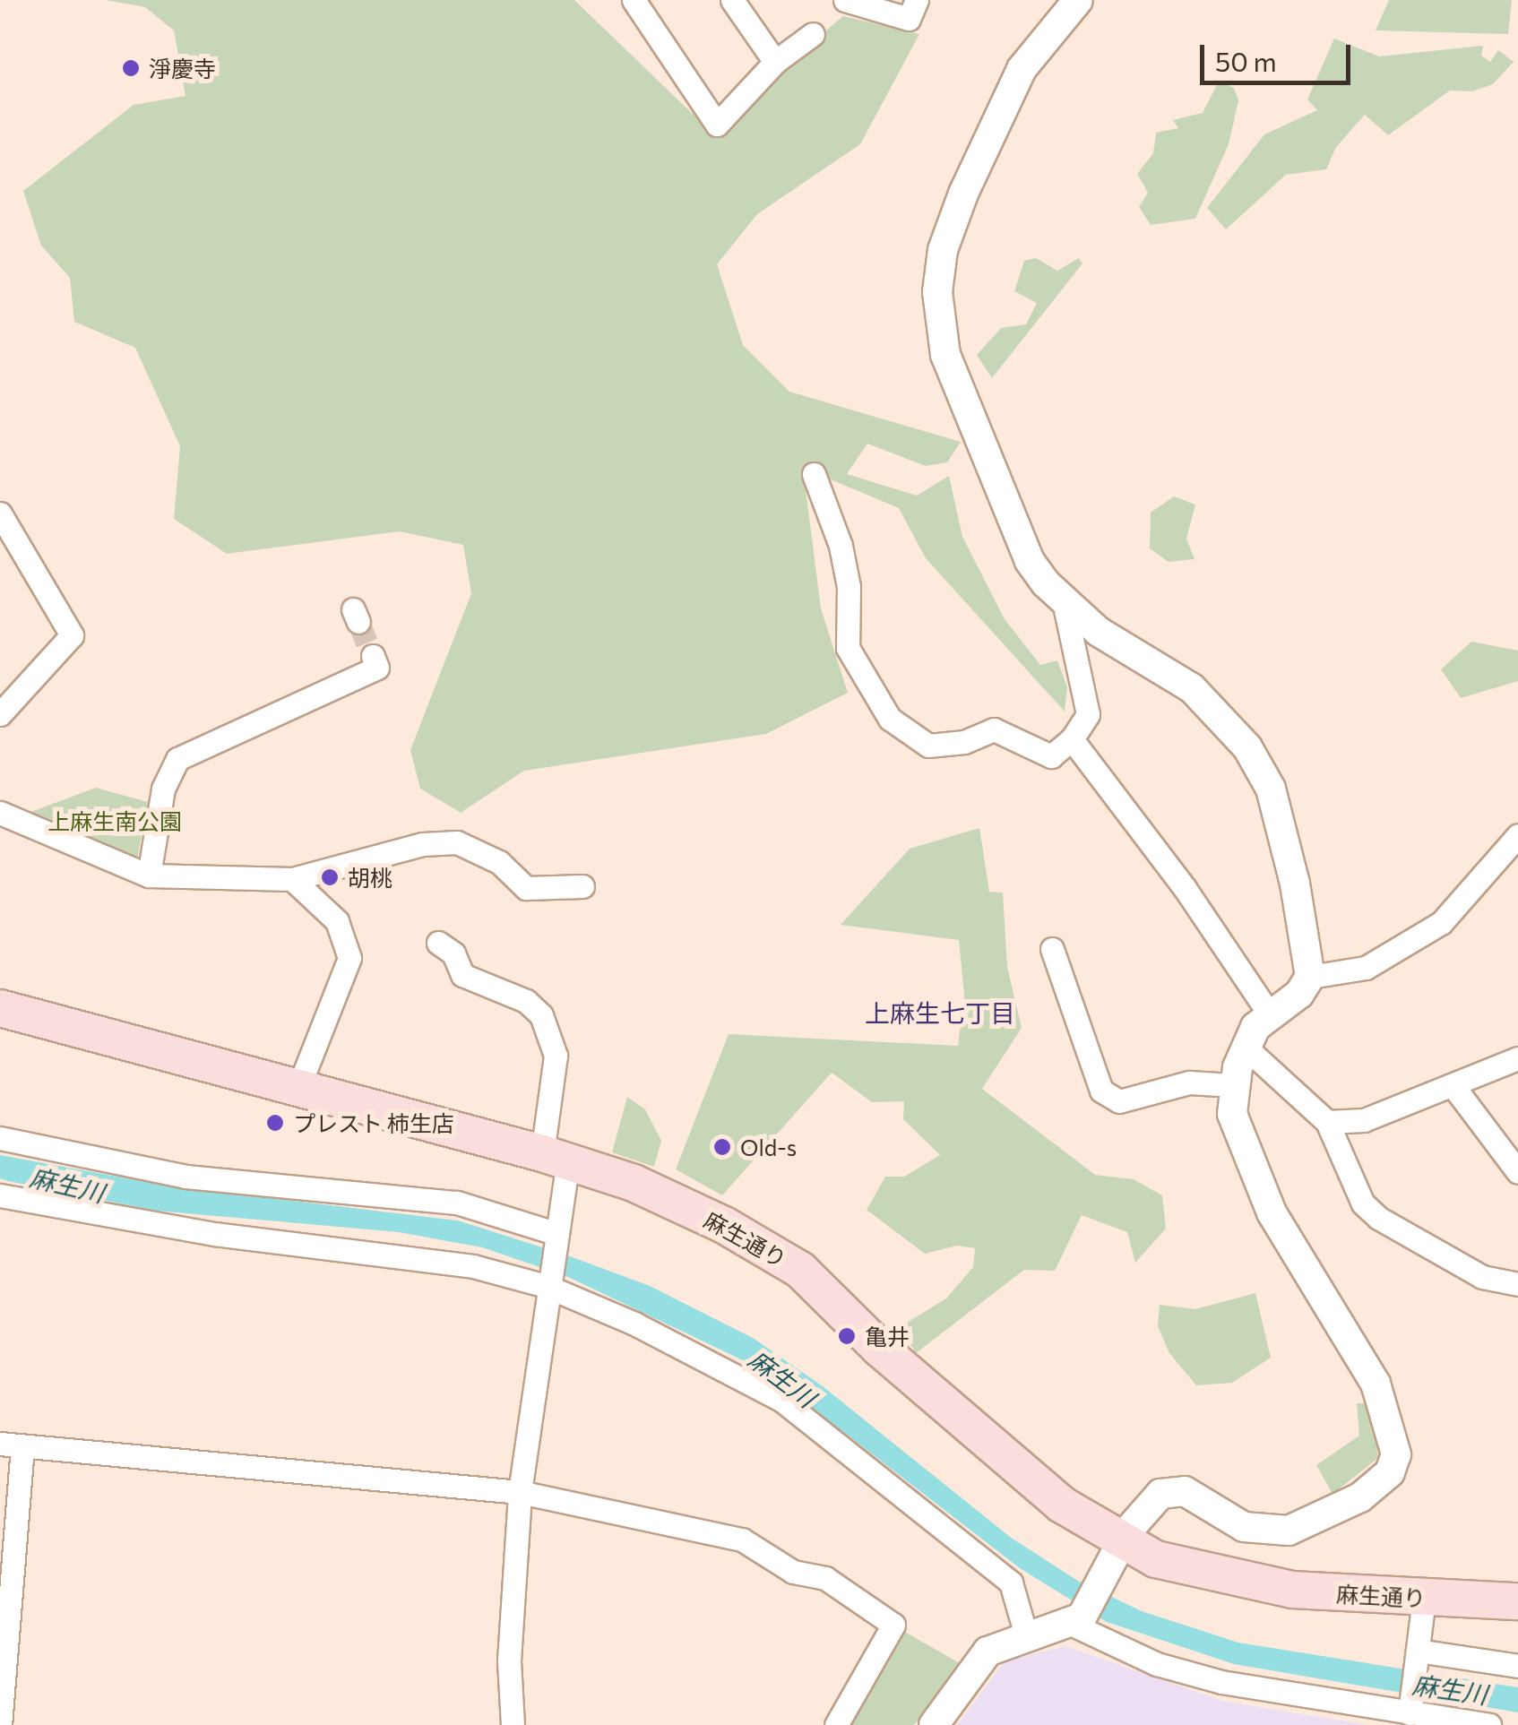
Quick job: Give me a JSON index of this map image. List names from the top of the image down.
{
  "streets": {
    "main road": ["麻生通り"]
  },
  "districts": ["上麻生七丁目"],
  "water": ["麻生川"],
  "parks": ["上麻生南公園"],
  "places": [
    "淨慶寺",
    "胡桃",
    "プレスト 柿生店",
    "Old-s",
    "亀井"
  ],
  "scale_bar": "50 m"
}
